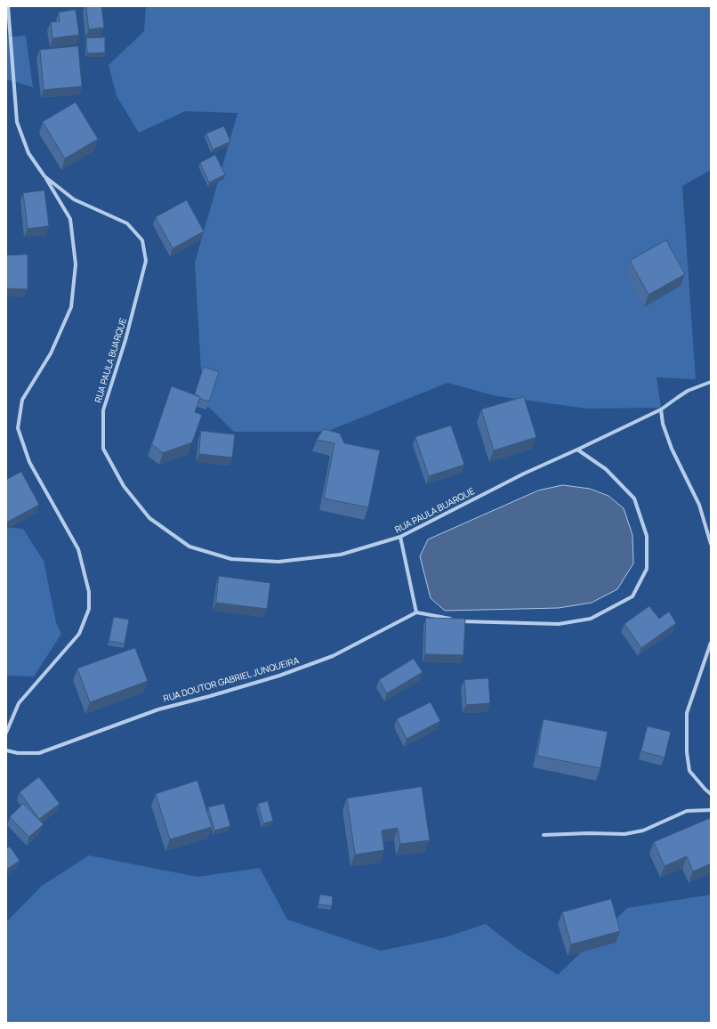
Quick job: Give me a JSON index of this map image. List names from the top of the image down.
{
  "streets": {
    "street": ["RUA PAULA BUARQUE", "RUA DOUTOR GABRIEL JUNQUEIRA"]
  }
}
